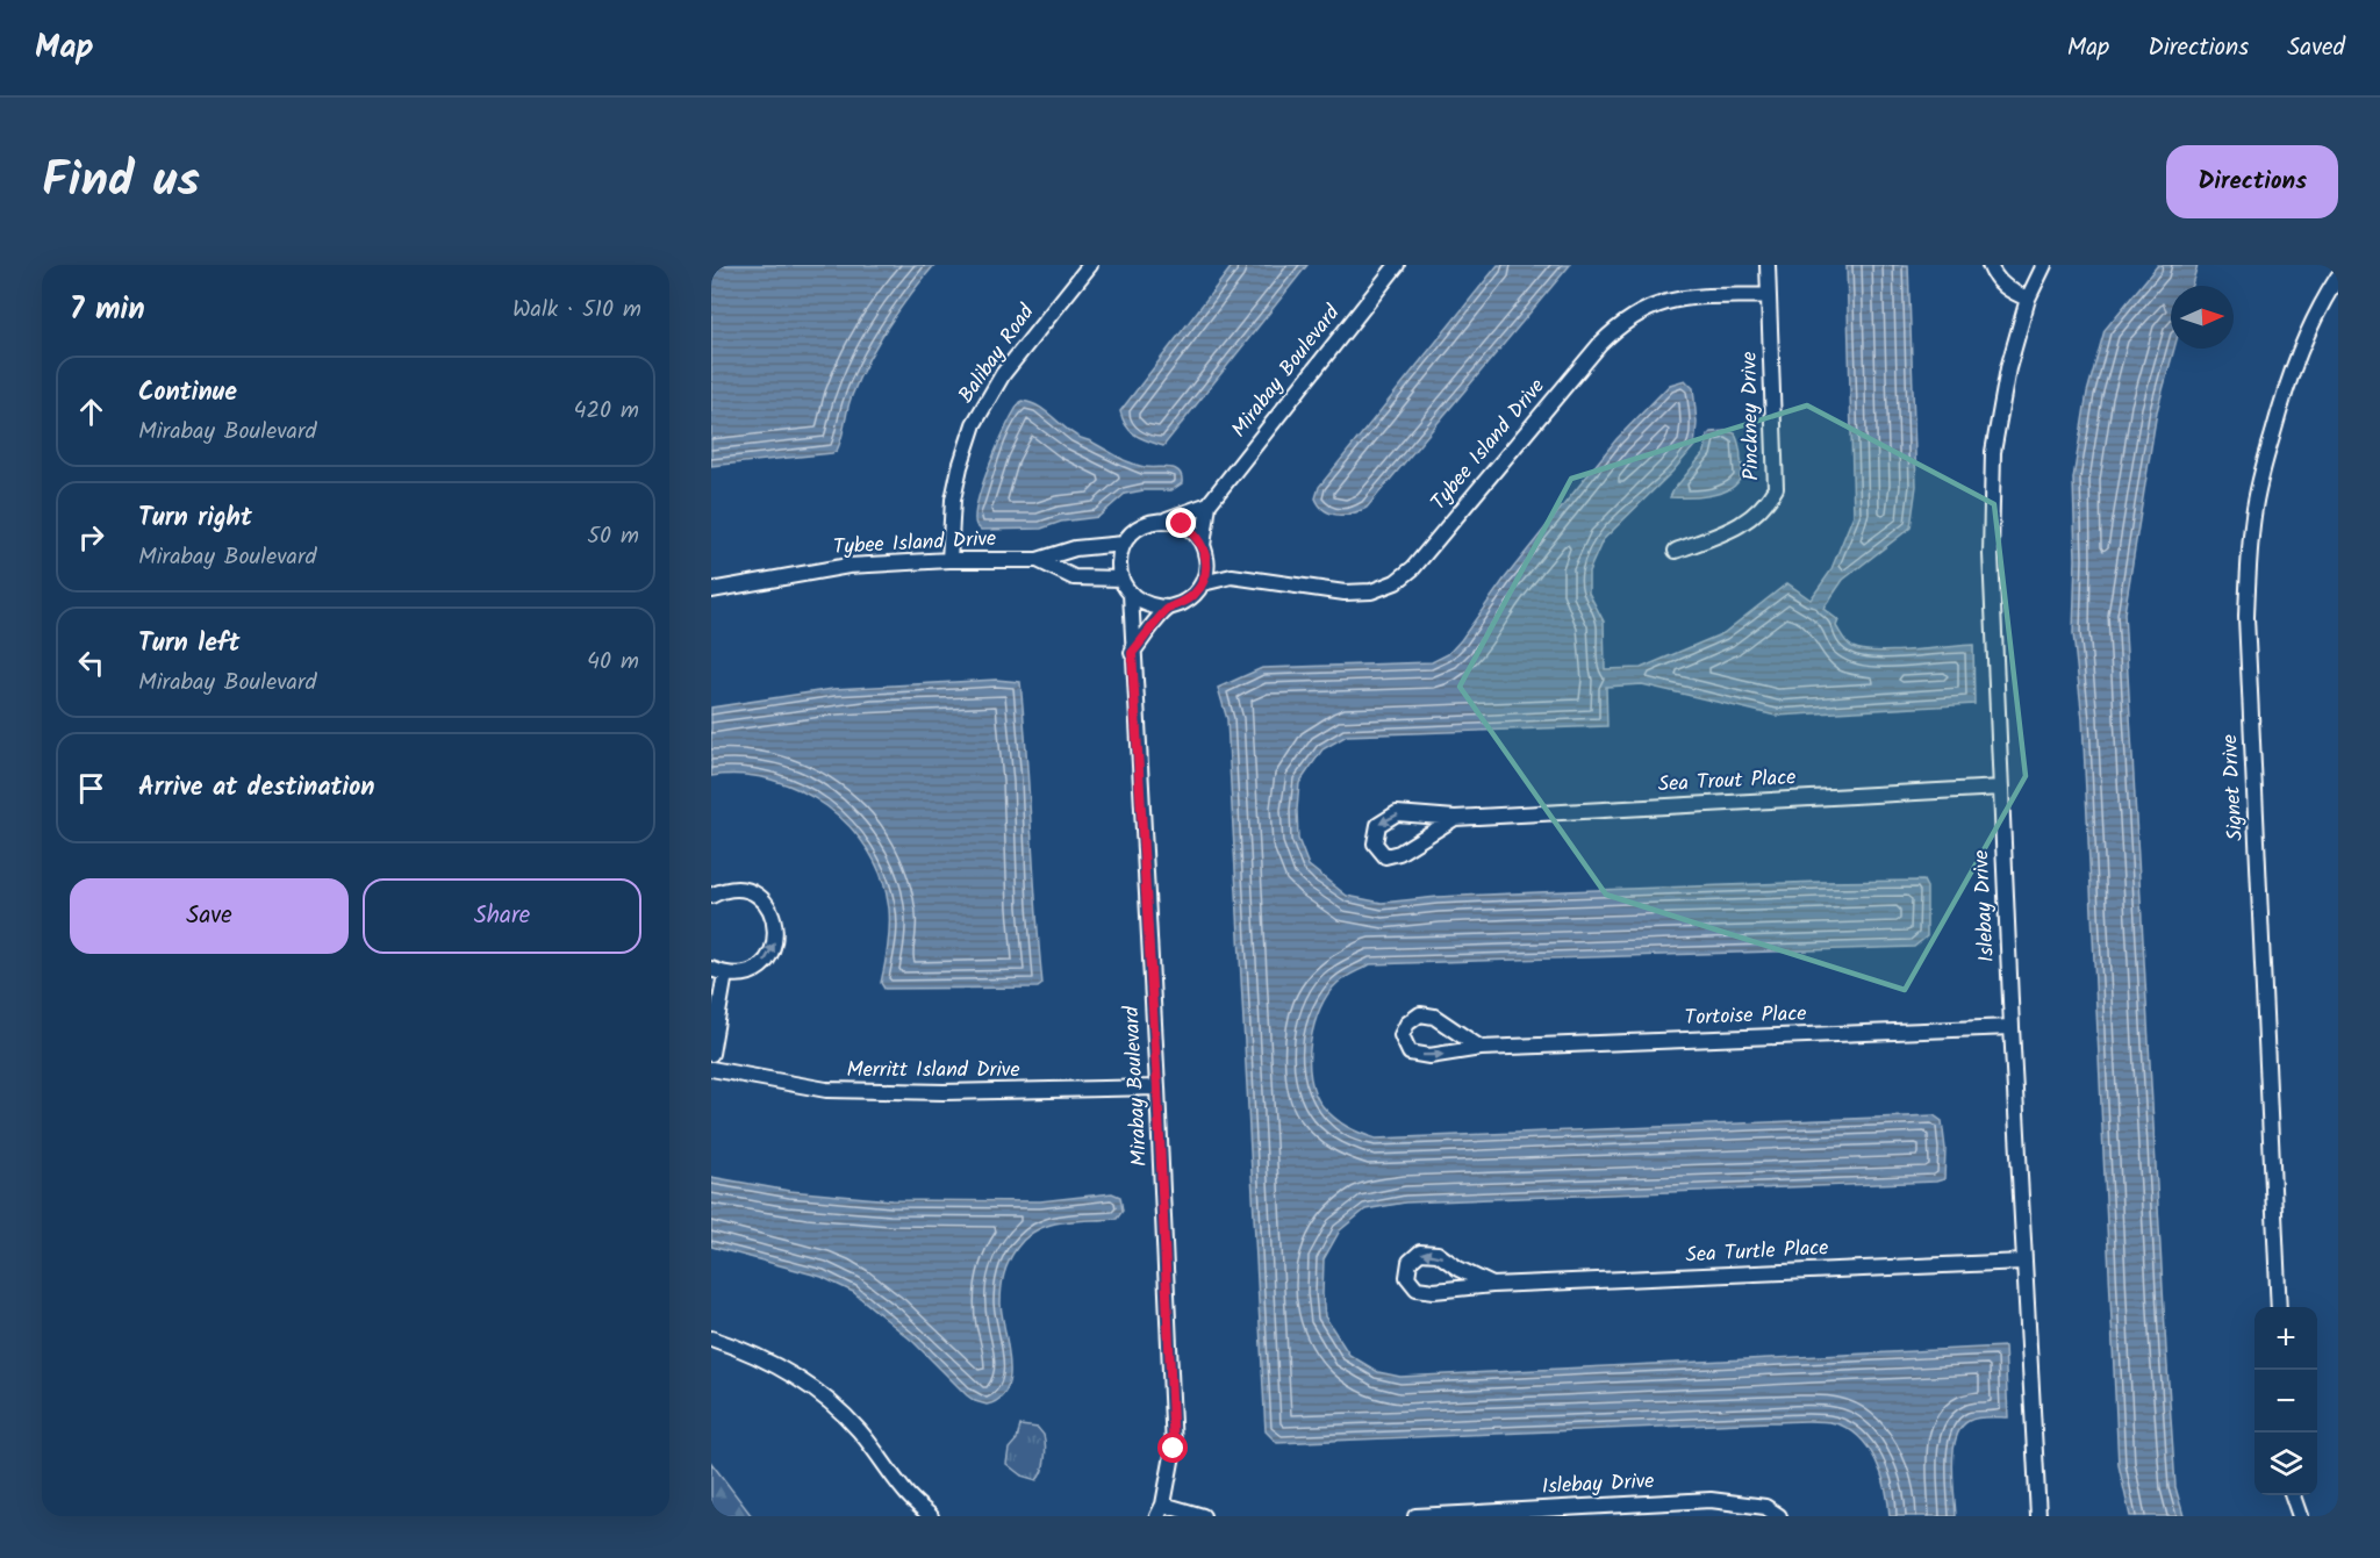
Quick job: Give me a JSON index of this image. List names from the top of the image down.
{
  "streets": {
    "street": [
      "Balibay Road",
      "Mirabay Boulevard",
      "Pinckney Drive",
      "Tybee Island Drive",
      "Sea Trout Place",
      "Signet Drive",
      "Islebay Drive",
      "Tortoise Place",
      "Merritt Island Drive",
      "Sea Turtle Place"
    ]
  },
  "crossings": [
    ["Balibay Road", "Tybee Island Drive"],
    ["Mirabay Boulevard", "Tybee Island Drive"],
    ["Mirabay Boulevard", "Merritt Island Drive"],
    ["Pinckney Drive", "Tybee Island Drive"],
    ["Sea Trout Place", "Islebay Drive"],
    ["Islebay Drive", "Tortoise Place"],
    ["Islebay Drive", "Sea Turtle Place"]
  ],
  "north": "right",
  "page": {
    "header": "Map",
    "nav": ["Map", "Directions", "Saved"],
    "title": "Find us",
    "buttons": [
      "Directions",
      ["Save", "Share"]
    ],
    "heading": ["7 min", "Walk · 510 m"],
    "list": [
      ["Continue", "Mirabay Boulevard", "420 m"],
      ["Turn right", "Mirabay Boulevard", "50 m"],
      ["Turn left", "Mirabay Boulevard", "40 m"],
      "Arrive at destination"
    ],
    "map_buttons": ["+", "−"]
  }
}
